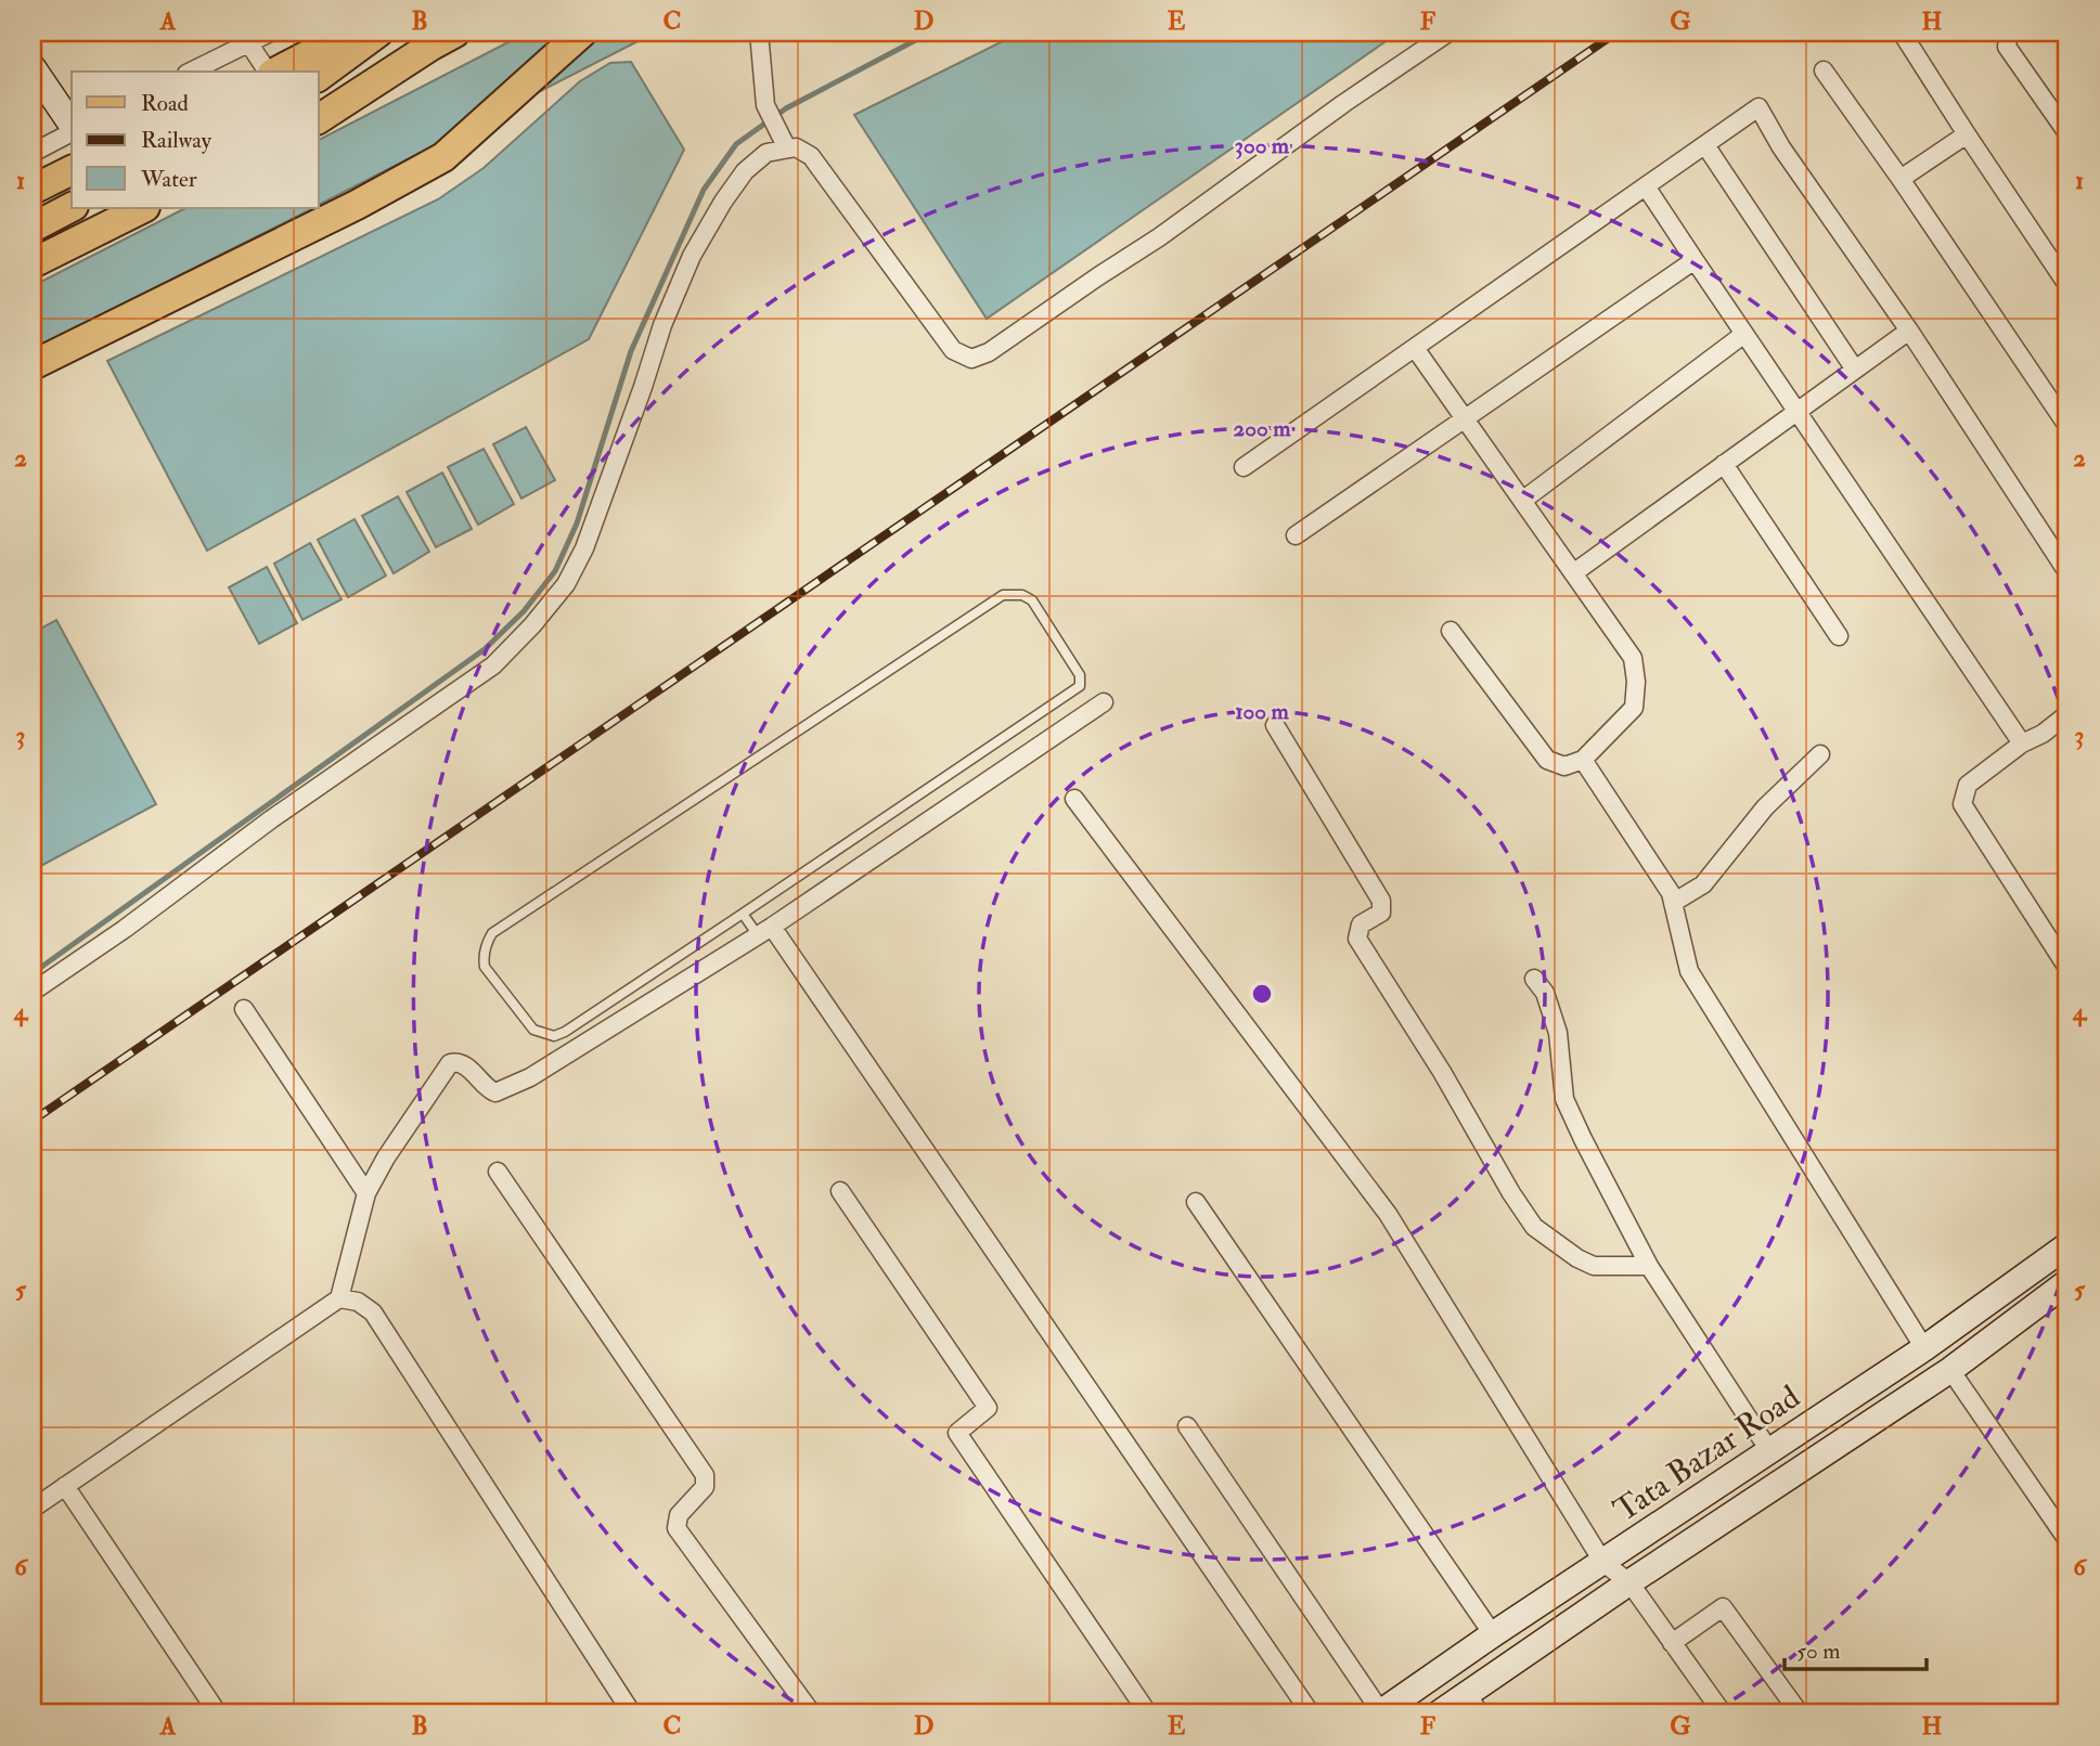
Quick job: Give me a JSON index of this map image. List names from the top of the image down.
{
  "streets": {
    "street": ["Tata Bazar Road"]
  },
  "legend": ["Road", "Railway", "Water"],
  "scale_bar": "50 m",
  "grid": {
    "columns": [
      "A",
      "B",
      "C",
      "D",
      "E",
      "F",
      "G",
      "H"
    ],
    "rows": [
      "1",
      "2",
      "3",
      "4",
      "5",
      "6"
    ]
  },
  "rings": ["300 m", "200 m", "100 m"]
}
